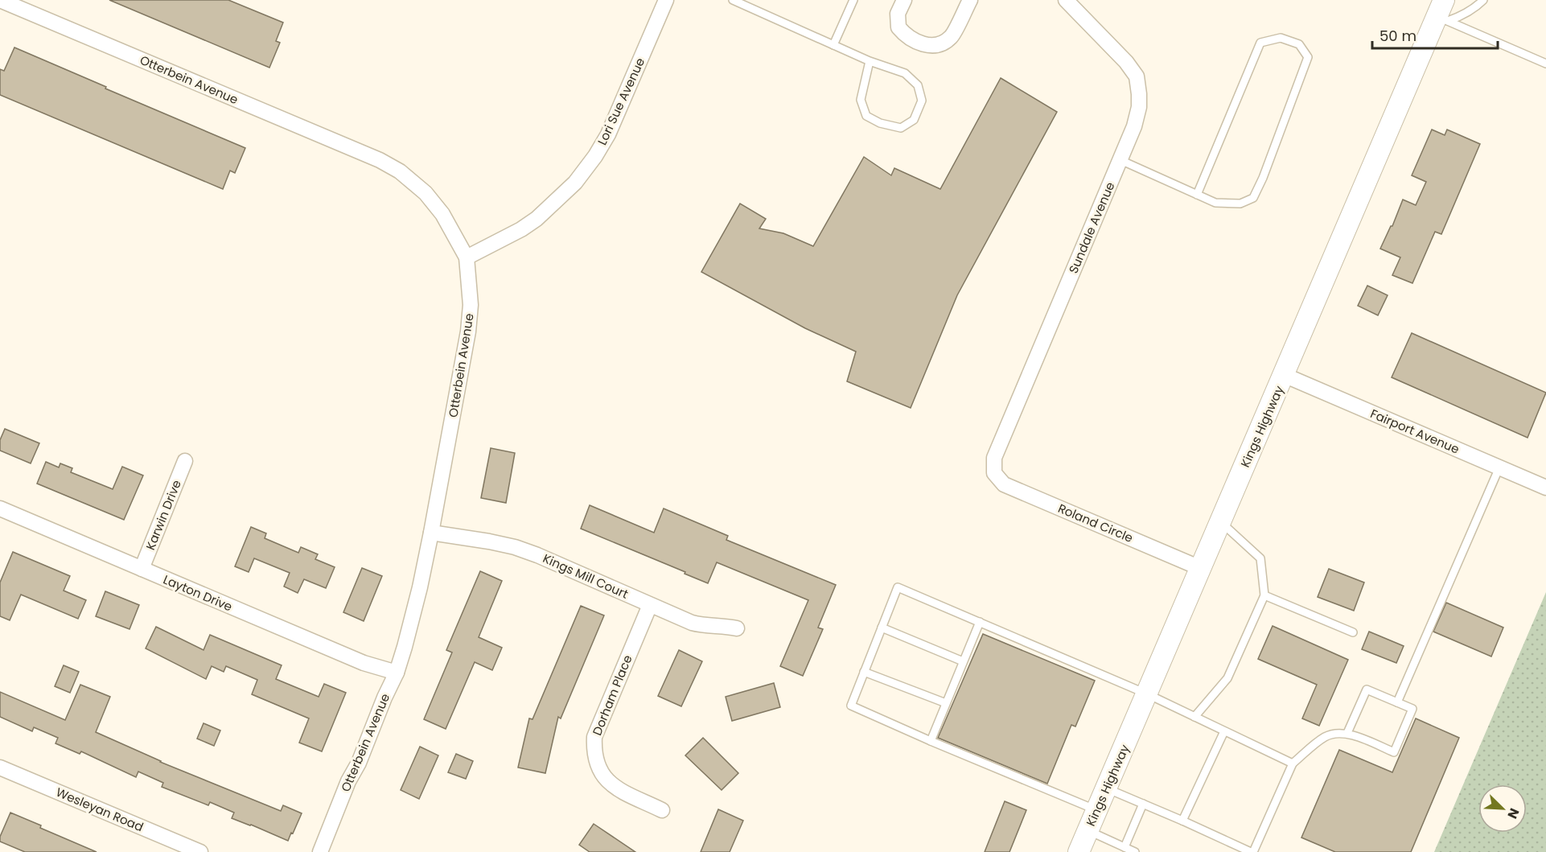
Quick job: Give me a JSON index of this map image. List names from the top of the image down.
{
  "streets": {
    "street": [
      "Otterbein Avenue",
      "Lori Sue Avenue",
      "Sundale Avenue",
      "Kings Highway",
      "Fairport Avenue",
      "Karwin Drive",
      "Roland Circle",
      "Kings Mill Court",
      "Layton Drive",
      "Dorham Place",
      "Wesleyan Road"
    ]
  },
  "crossings": [
    ["Otterbein Avenue", "Lori Sue Avenue"],
    ["Otterbein Avenue", "Kings Mill Court"],
    ["Otterbein Avenue", "Layton Drive"],
    ["Sundale Avenue", "Roland Circle"],
    ["Kings Highway", "Fairport Avenue"],
    ["Kings Highway", "Roland Circle"],
    ["Karwin Drive", "Layton Drive"],
    ["Kings Mill Court", "Dorham Place"]
  ],
  "scale_bar": "50 m",
  "north": "bottom right"
}
